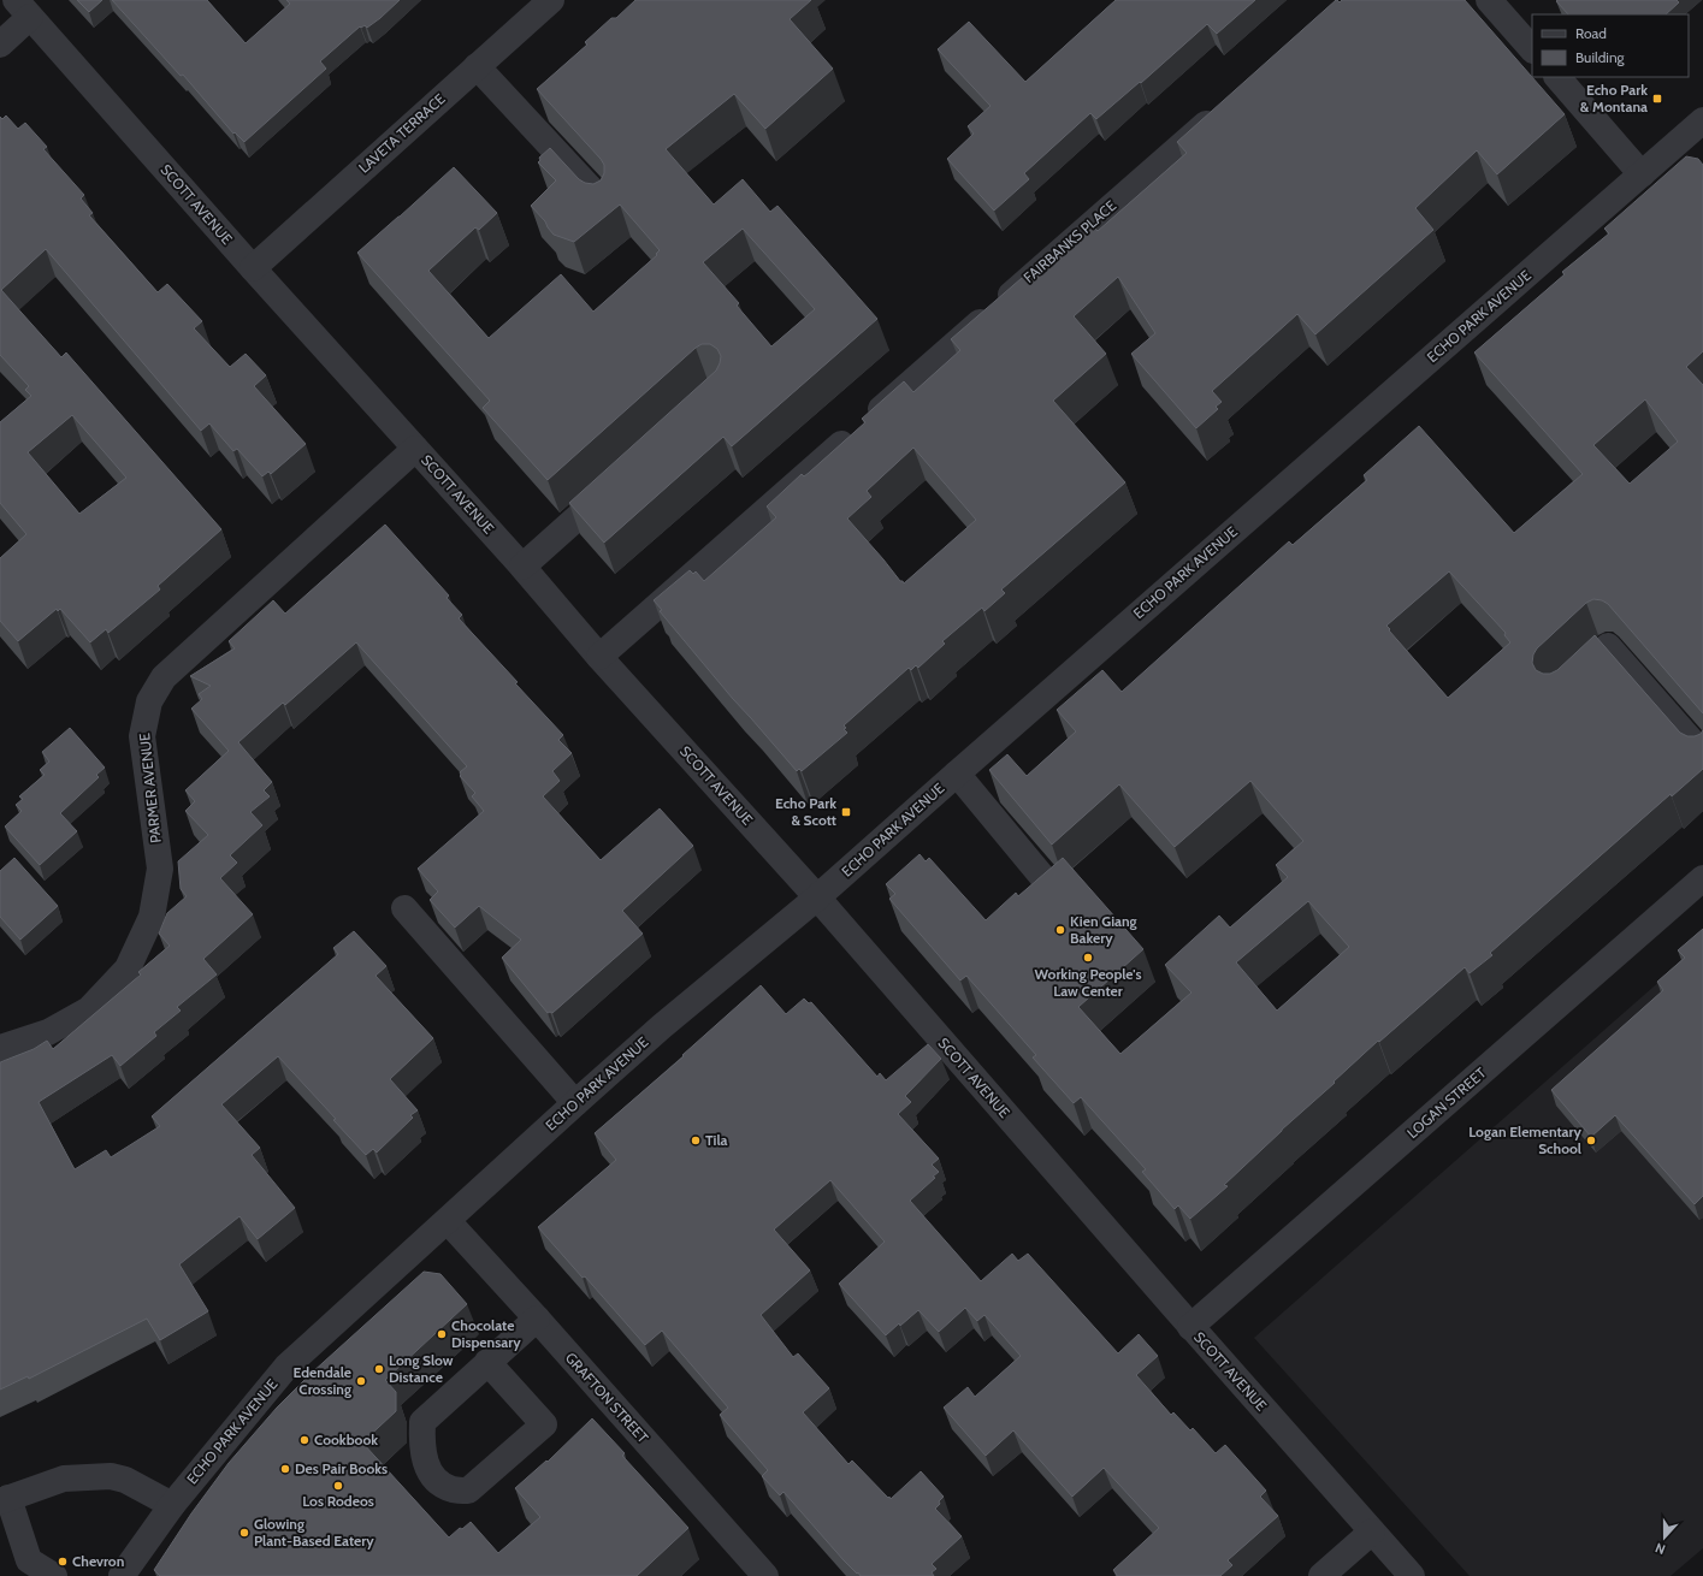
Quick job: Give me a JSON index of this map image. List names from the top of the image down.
{
  "streets": {
    "street": [
      "LAVETA TERRACE",
      "SCOTT AVENUE",
      "FAIRBANKS PLACE",
      "ECHO PARK AVENUE",
      "PARMER AVENUE",
      "LOGAN STREET",
      "GRAFTON STREET"
    ]
  },
  "crossings": [
    ["LAVETA TERRACE", "SCOTT AVENUE"],
    ["SCOTT AVENUE", "FAIRBANKS PLACE"],
    ["SCOTT AVENUE", "ECHO PARK AVENUE"],
    ["SCOTT AVENUE", "PARMER AVENUE"],
    ["SCOTT AVENUE", "LOGAN STREET"],
    ["ECHO PARK AVENUE", "GRAFTON STREET"]
  ],
  "places": {
    "transit": ["Echo Park & Montana", "Echo Park & Scott"],
    "other": [
      "Kien Giang Bakery",
      "Working People's Law Center",
      "Tila",
      "Logan Elementary School",
      "Chocolate Dispensary",
      "Long Slow Distance",
      "Edendale Crossing",
      "Cookbook",
      "Des Pair Books",
      "Los Rodeos",
      "Glowing Plant-Based Eatery",
      "Chevron"
    ]
  },
  "legend": ["Road", "Building"],
  "north": "bottom"
}
